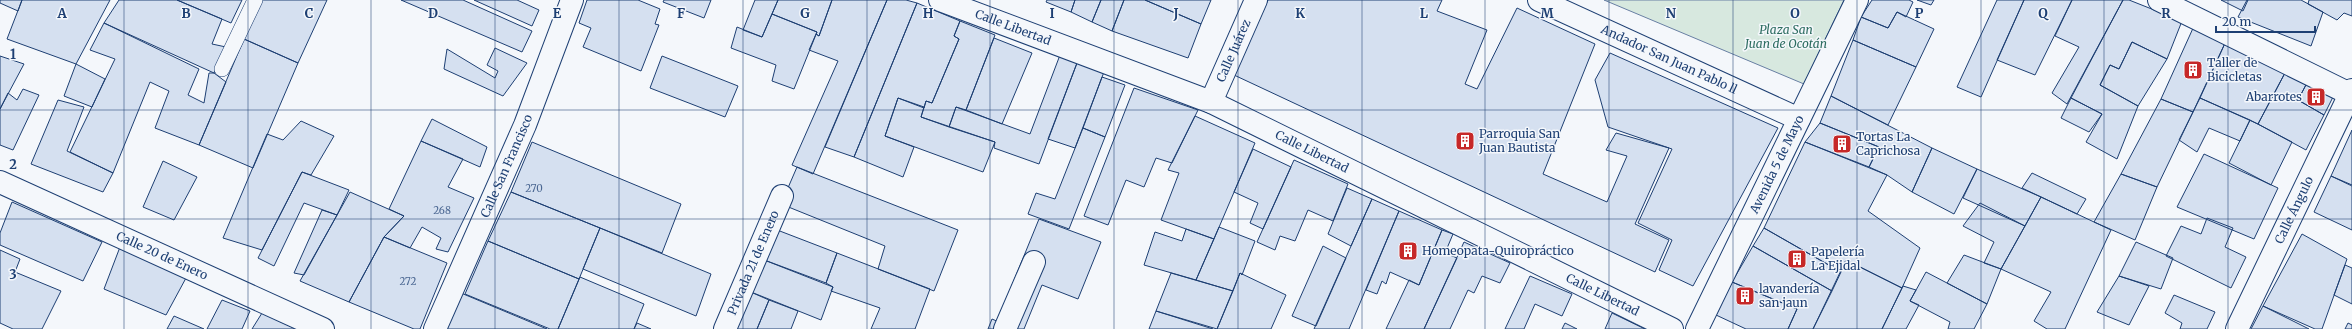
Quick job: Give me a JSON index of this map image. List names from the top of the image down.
{
  "streets": {
    "street": [
      "Calle Libertad",
      "Calle Juárez",
      "Andador San Juan Pablo ll",
      "Avenida 5 de Mayo",
      "Calle San Francisco",
      "Calle Ángulo",
      "Calle 20 de Enero",
      "Privada 21 de Enero"
    ]
  },
  "crossings": [
    ["Calle Libertad", "Calle Juárez"],
    ["Andador San Juan Pablo ll", "Avenida 5 de Mayo"]
  ],
  "parks": ["Plaza San Juan de Ocotán"],
  "places": {
    "building": [
      "Taller de Bicicletas",
      "Abarrotes",
      "Parroquia San Juan Bautista",
      "Tortas La Caprichosa",
      "Homeopata-Quiropráctico",
      "Papelería La Ejidal",
      "lavandería san jaun"
    ]
  },
  "house_numbers": ["270", "268", "272"],
  "scale_bar": "20 m",
  "grid": {
    "columns": [
      "A",
      "B",
      "C",
      "D",
      "E",
      "F",
      "G",
      "H",
      "I",
      "J",
      "K",
      "L",
      "M",
      "N",
      "O",
      "P",
      "Q",
      "R"
    ],
    "rows": ["1", "2", "3"]
  }
}
